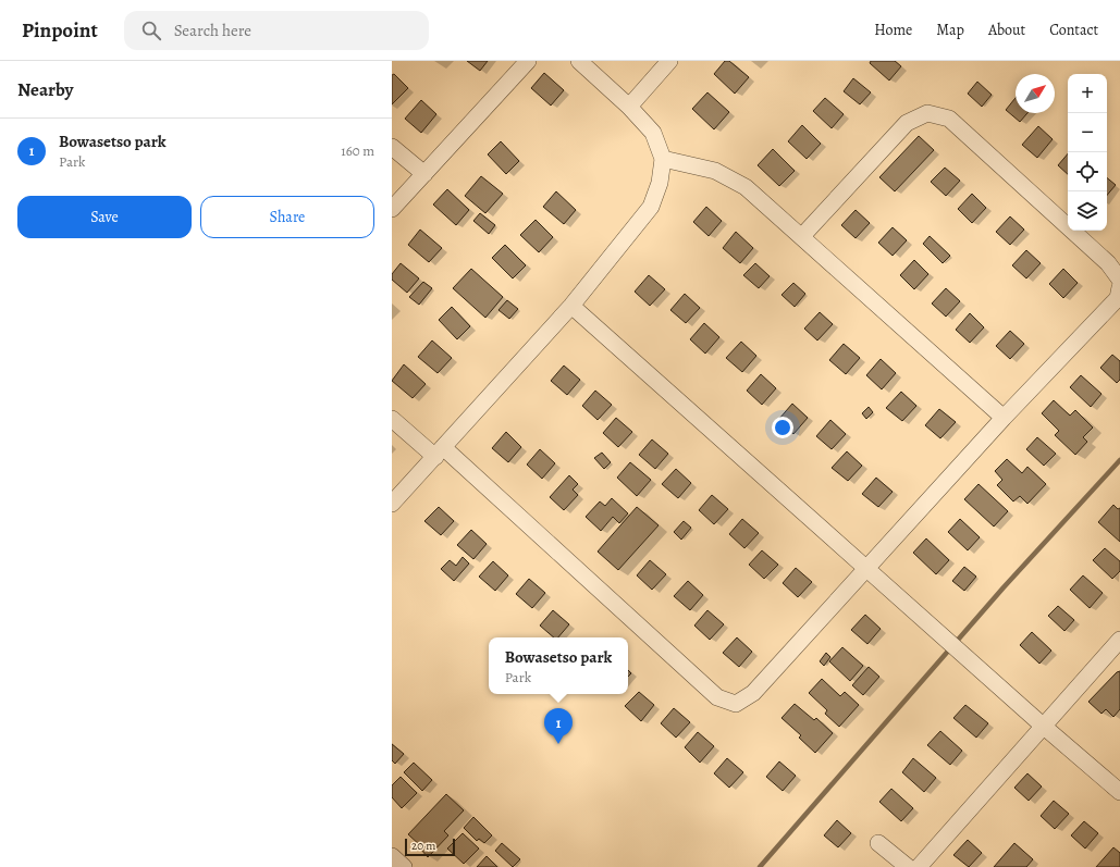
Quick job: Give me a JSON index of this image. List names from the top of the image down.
{
  "scale_bar": "20 m",
  "north": "top right",
  "page": {
    "header": "Pinpoint",
    "search": "Search here",
    "nav": [
      "Home",
      "Map",
      "About",
      "Contact"
    ],
    "heading": "Nearby",
    "map_buttons": ["+", "−"],
    "list": [
      {
        "mark": "1",
        "name": "Bowasetso park",
        "note": "Park",
        "value": "160 m"
      }
    ],
    "buttons": ["Save", "Share"],
    "popup": ["Bowasetso park", "Park"],
    "pins": "1",
    "scale": "20 m"
  }
}
